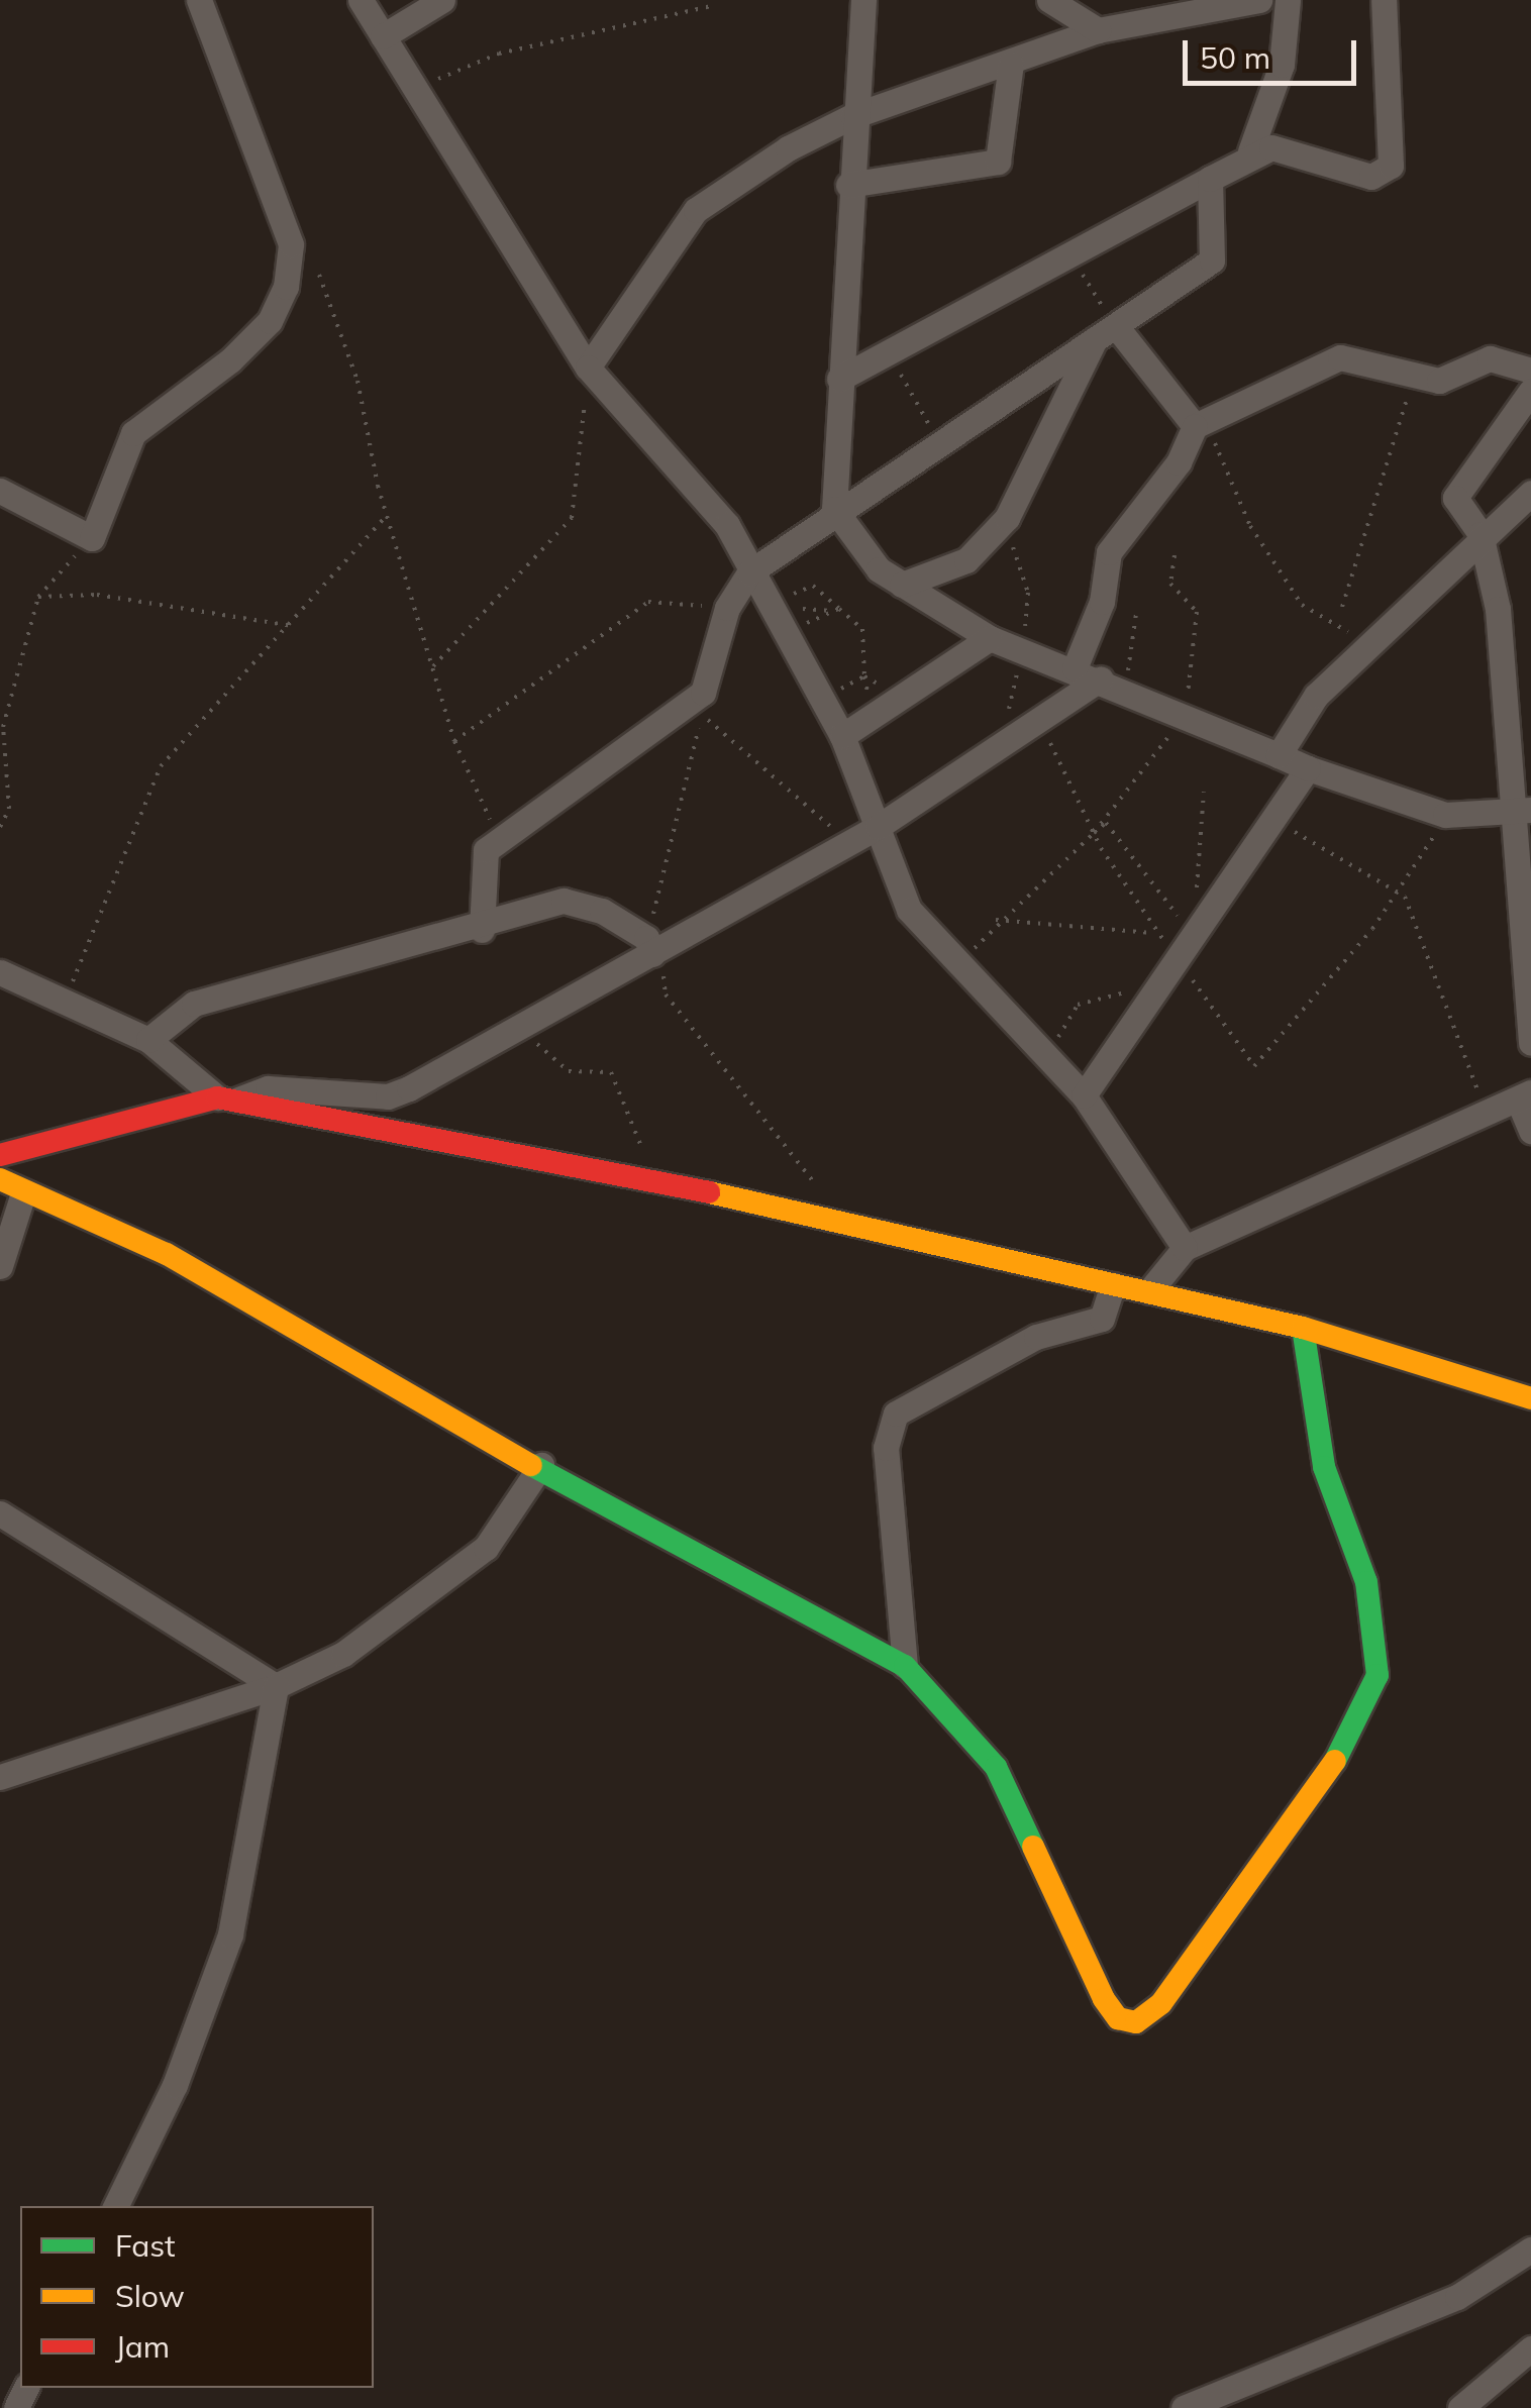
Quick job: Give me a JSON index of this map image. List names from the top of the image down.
{
  "legend": ["Fast", "Slow", "Jam"],
  "scale_bar": "50 m"
}
